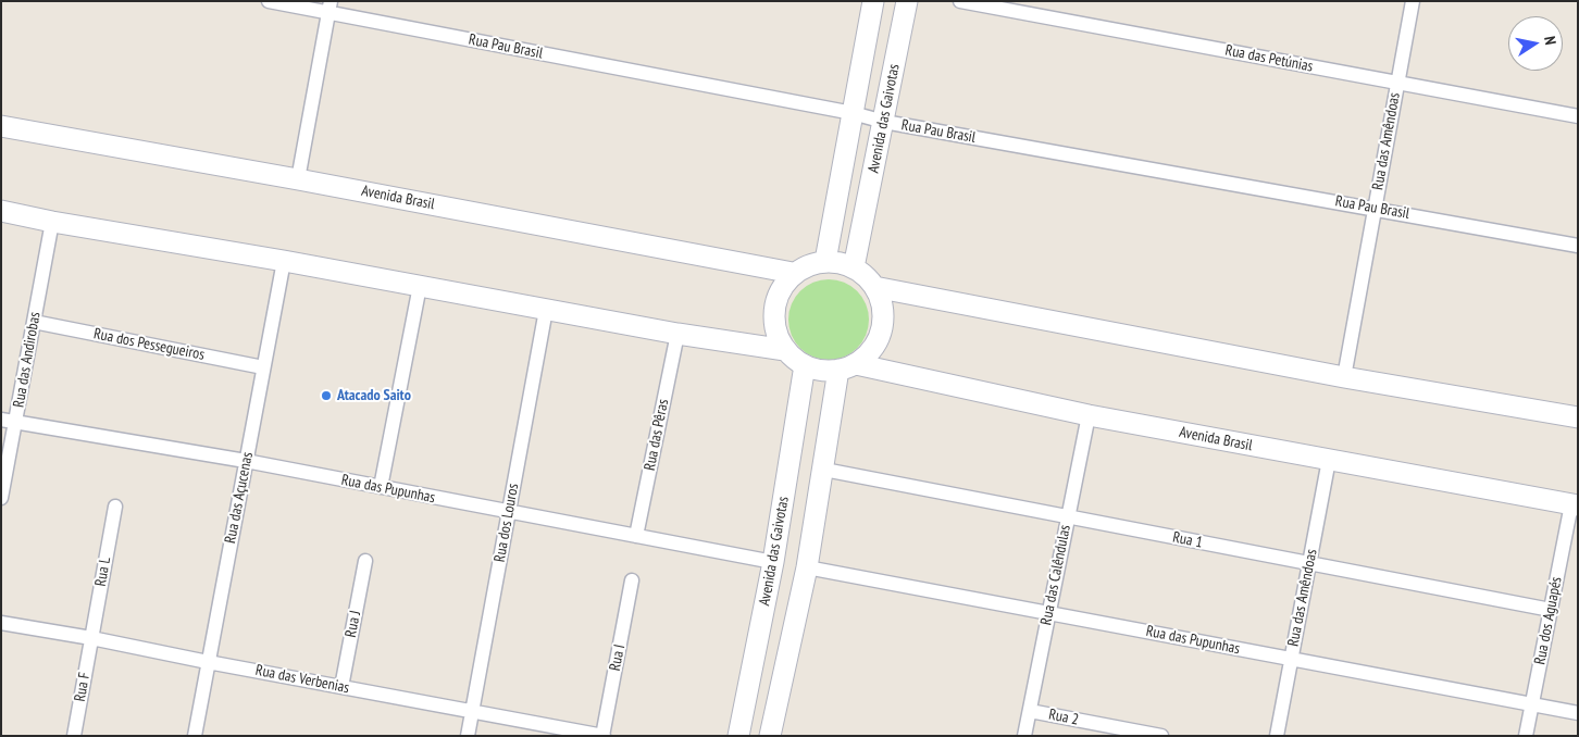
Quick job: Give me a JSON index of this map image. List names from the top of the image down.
{
  "streets": {
    "street": [
      "Rua Pau Brasil",
      "Rua das Petúnias",
      "Avenida das Gaivotas",
      "Rua das Amêndoas",
      "Avenida Brasil",
      "Rua dos Pessegueiros",
      "Rua das Andirobas",
      "Rua das Pêras",
      "Rua das Pupunhas",
      "Rua das Açucenas",
      "Rua dos Louros",
      "Rua 1",
      "Rua L",
      "Rua das Calêndulas",
      "Rua dos Aguapés",
      "Rua J",
      "Rua I",
      "Rua das Verbenias",
      "Rua F",
      "Rua 2"
    ]
  },
  "crossings": [
    ["Rua Pau Brasil", "Avenida das Gaivotas"],
    ["Rua Pau Brasil", "Rua das Amêndoas"],
    ["Rua das Petúnias", "Rua das Amêndoas"],
    ["Avenida das Gaivotas", "Avenida Brasil"],
    ["Avenida das Gaivotas", "Rua das Pupunhas"],
    ["Rua das Amêndoas", "Avenida Brasil"],
    ["Rua das Amêndoas", "Rua das Pupunhas"],
    ["Rua das Amêndoas", "Rua 1"],
    ["Avenida Brasil", "Rua das Calêndulas"],
    ["Avenida Brasil", "Rua dos Aguapés"],
    ["Rua dos Pessegueiros", "Rua das Andirobas"],
    ["Rua dos Pessegueiros", "Rua das Açucenas"],
    ["Rua das Andirobas", "Rua das Pupunhas"],
    ["Rua das Pêras", "Rua das Pupunhas"],
    ["Rua das Pupunhas", "Rua das Açucenas"],
    ["Rua das Pupunhas", "Rua dos Louros"],
    ["Rua das Pupunhas", "Rua das Calêndulas"],
    ["Rua das Pupunhas", "Rua dos Aguapés"],
    ["Rua das Açucenas", "Rua das Verbenias"],
    ["Rua dos Louros", "Rua das Verbenias"],
    ["Rua 1", "Rua das Calêndulas"],
    ["Rua 1", "Rua dos Aguapés"],
    ["Rua L", "Rua das Verbenias"],
    ["Rua L", "Rua F"],
    ["Rua das Calêndulas", "Rua 2"],
    ["Rua J", "Rua das Verbenias"],
    ["Rua I", "Rua das Verbenias"],
    ["Rua das Verbenias", "Rua F"]
  ],
  "places": ["Atacado Saito"],
  "north": "right"
}
